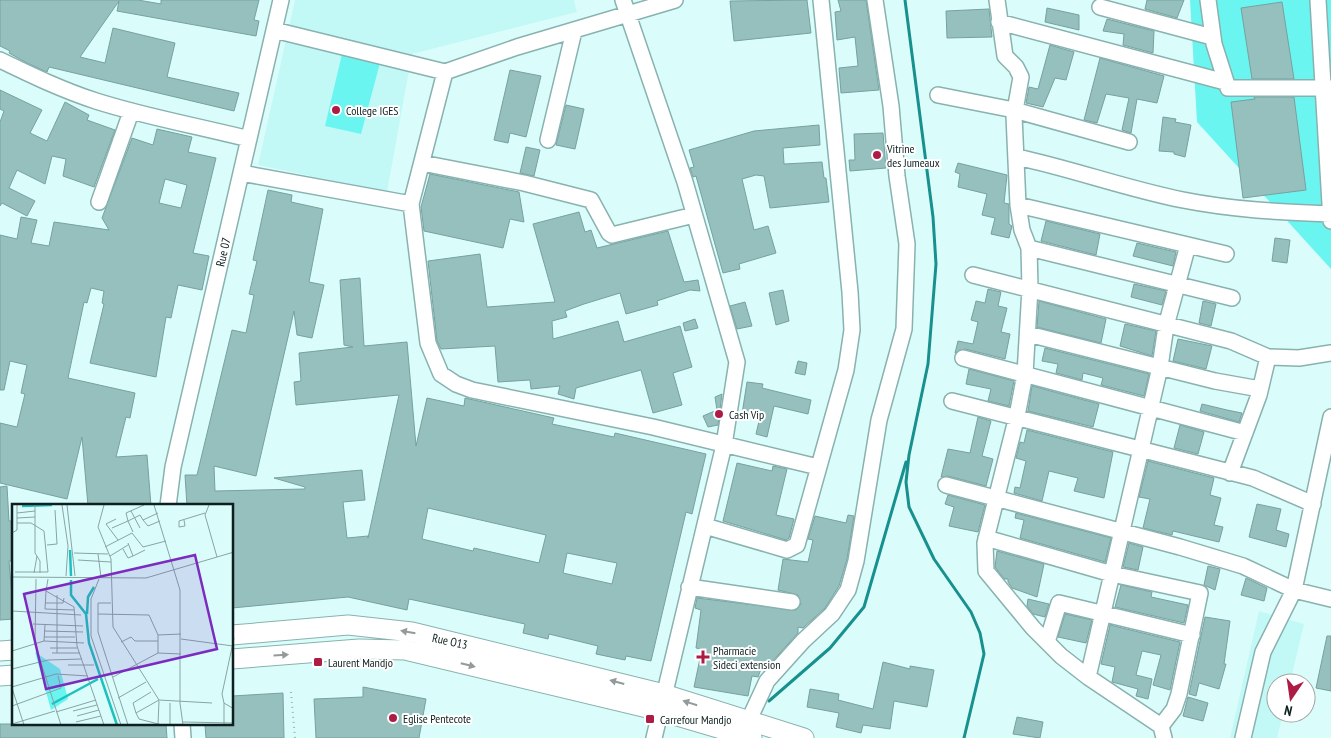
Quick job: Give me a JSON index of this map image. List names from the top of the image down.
{
  "streets": {
    "main road": ["Rue O13"],
    "street": ["Rue 07"]
  },
  "places": {
    "other": [
      "College IGES",
      "Vitrine des Jumeaux",
      "Cash Vip",
      "Eglise Pentecote"
    ],
    "health": ["Pharmacie Sideci extension"],
    "transit": ["Laurent Mandjo", "Carrefour Mandjo"]
  },
  "north": "bottom"
}
